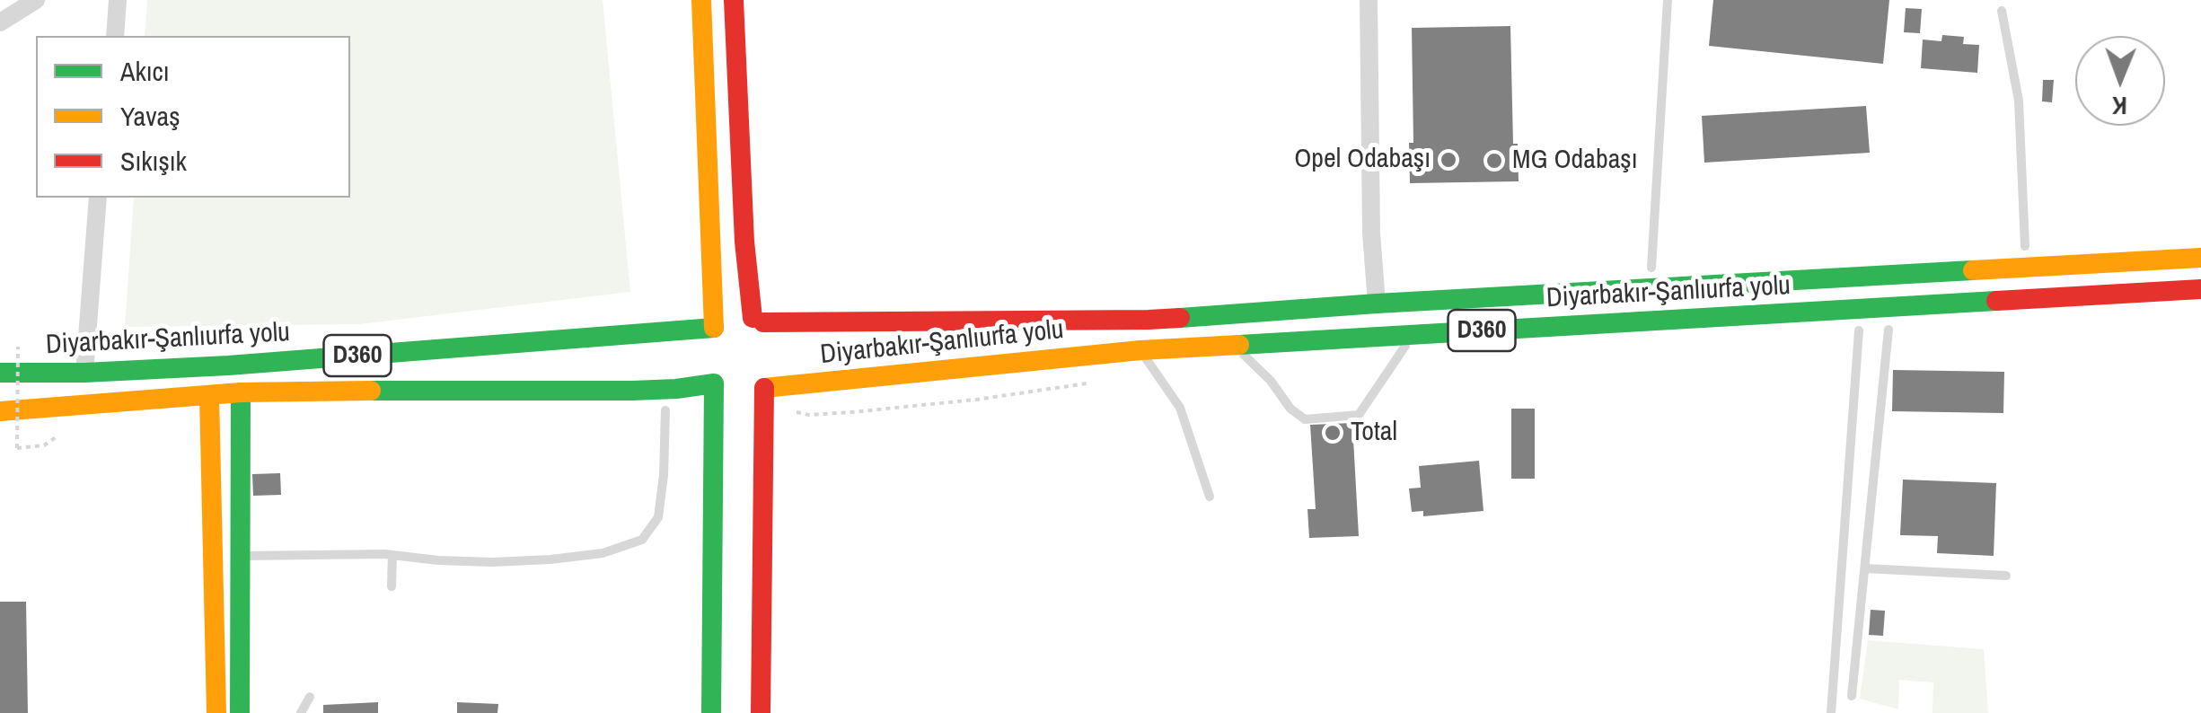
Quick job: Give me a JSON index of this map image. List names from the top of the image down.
{
  "streets": {
    "main road": ["Diyarbakır-Şanlıurfa yolu", "D360"]
  },
  "crossings": [
    ["Diyarbakır-Şanlıurfa yolu", "D360"]
  ],
  "places": ["Opel Odabaşı", "MG Odabaşı", "Total"],
  "legend": ["Akıcı", "Yavaş", "Sıkışık"],
  "north": "bottom"
}
